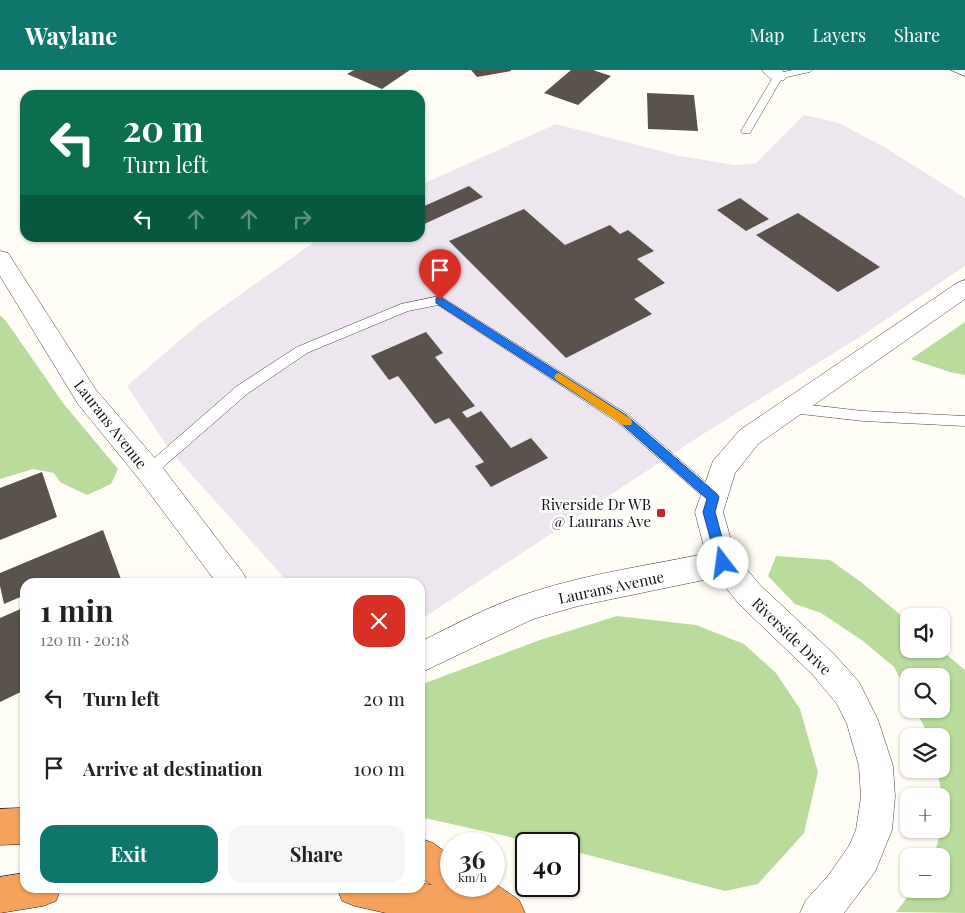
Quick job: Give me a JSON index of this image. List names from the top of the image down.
{
  "streets": {
    "street": ["Laurans Avenue", "Riverside Drive"]
  },
  "crossings": [
    ["Laurans Avenue", "Riverside Drive"]
  ],
  "places": {
    "transit": ["Riverside Dr WB @ Laurans Ave"]
  },
  "page": {
    "header": "Waylane",
    "nav": ["Map", "Layers", "Share"],
    "turn": ["20 m", "Turn left"],
    "heading": ["1 min", "120 m · 20:18"],
    "map_buttons": ["+", "−"],
    "list": [
      {
        "name": "Turn left",
        "value": "20 m"
      },
      {
        "name": "Arrive at destination",
        "value": "100 m"
      }
    ],
    "buttons": ["Exit", "Share"],
    "speed": "36 km/h",
    "limit": "40"
  }
}
